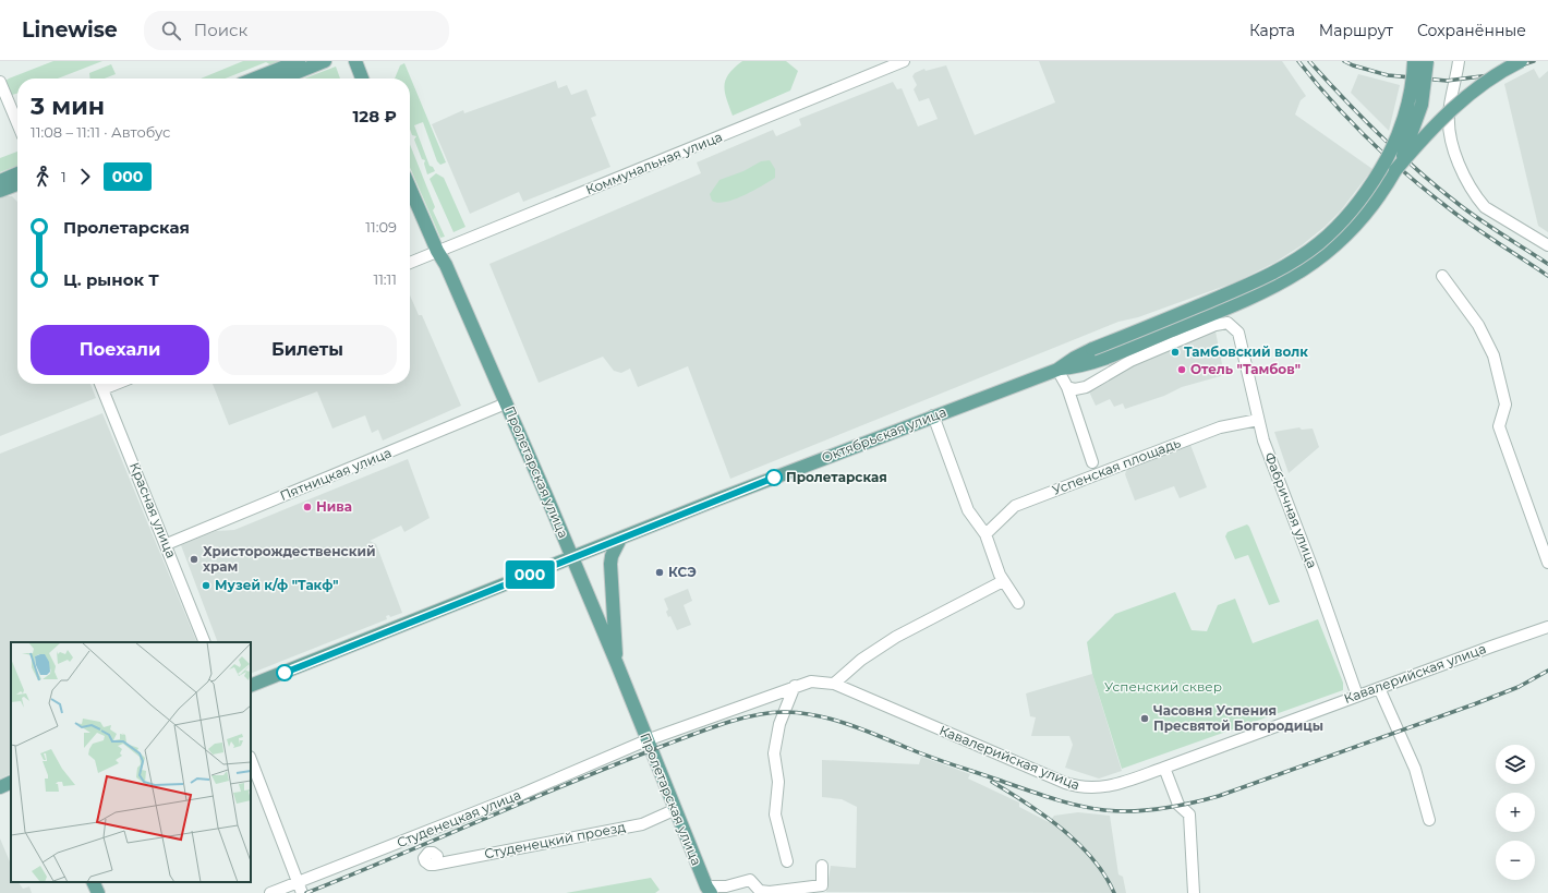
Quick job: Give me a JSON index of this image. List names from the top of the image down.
{
  "streets": {
    "main road": ["Октябрьская улица", "Пролетарская улица"],
    "street": [
      "Коммунальная улица",
      "Успенская площадь",
      "Пятницкая улица",
      "Красная улица",
      "Фабричная улица",
      "Кавалерийская улица",
      "Студенецкая улица",
      "Студенецкий проезд"
    ]
  },
  "crossings": [
    ["Коммунальная улица", "Пролетарская улица"],
    ["Октябрьская улица", "Пролетарская улица"],
    ["Успенская площадь", "Фабричная улица"],
    ["Пролетарская улица", "Пятницкая улица"],
    ["Пролетарская улица", "Кавалерийская улица"],
    ["Пролетарская улица", "Студенецкая улица"],
    ["Пролетарская улица", "Студенецкий проезд"],
    ["Пятницкая улица", "Красная улица"],
    ["Фабричная улица", "Кавалерийская улица"],
    ["Кавалерийская улица", "Студенецкая улица"]
  ],
  "parks": ["Успенский сквер"],
  "places": [
    "Тамбовский волк",
    "Отель \"Тамбов\"",
    "Пролетарская",
    "Нива",
    "Христорождественский храм",
    "КСЭ",
    "Музей к/ф \"Такф\"",
    "Часовня Успения Пресвятой Богородицы"
  ],
  "lines": ["bus line 000"],
  "page": {
    "header": "Linewise",
    "search": "Поиск",
    "nav": ["Карта", "Маршрут", "Сохранённые"],
    "on_map": "000",
    "heading": ["3 мин", "11:08 – 11:11 · Автобус", "128 ₽"],
    "legs": ["1", "000"],
    "list": [
      {
        "name": "Пролетарская",
        "value": "11:09"
      },
      {
        "name": "Ц. рынок Т",
        "value": "11:11"
      }
    ],
    "buttons": ["Поехали", "Билеты"],
    "map_buttons": ["+", "−"]
  }
}
